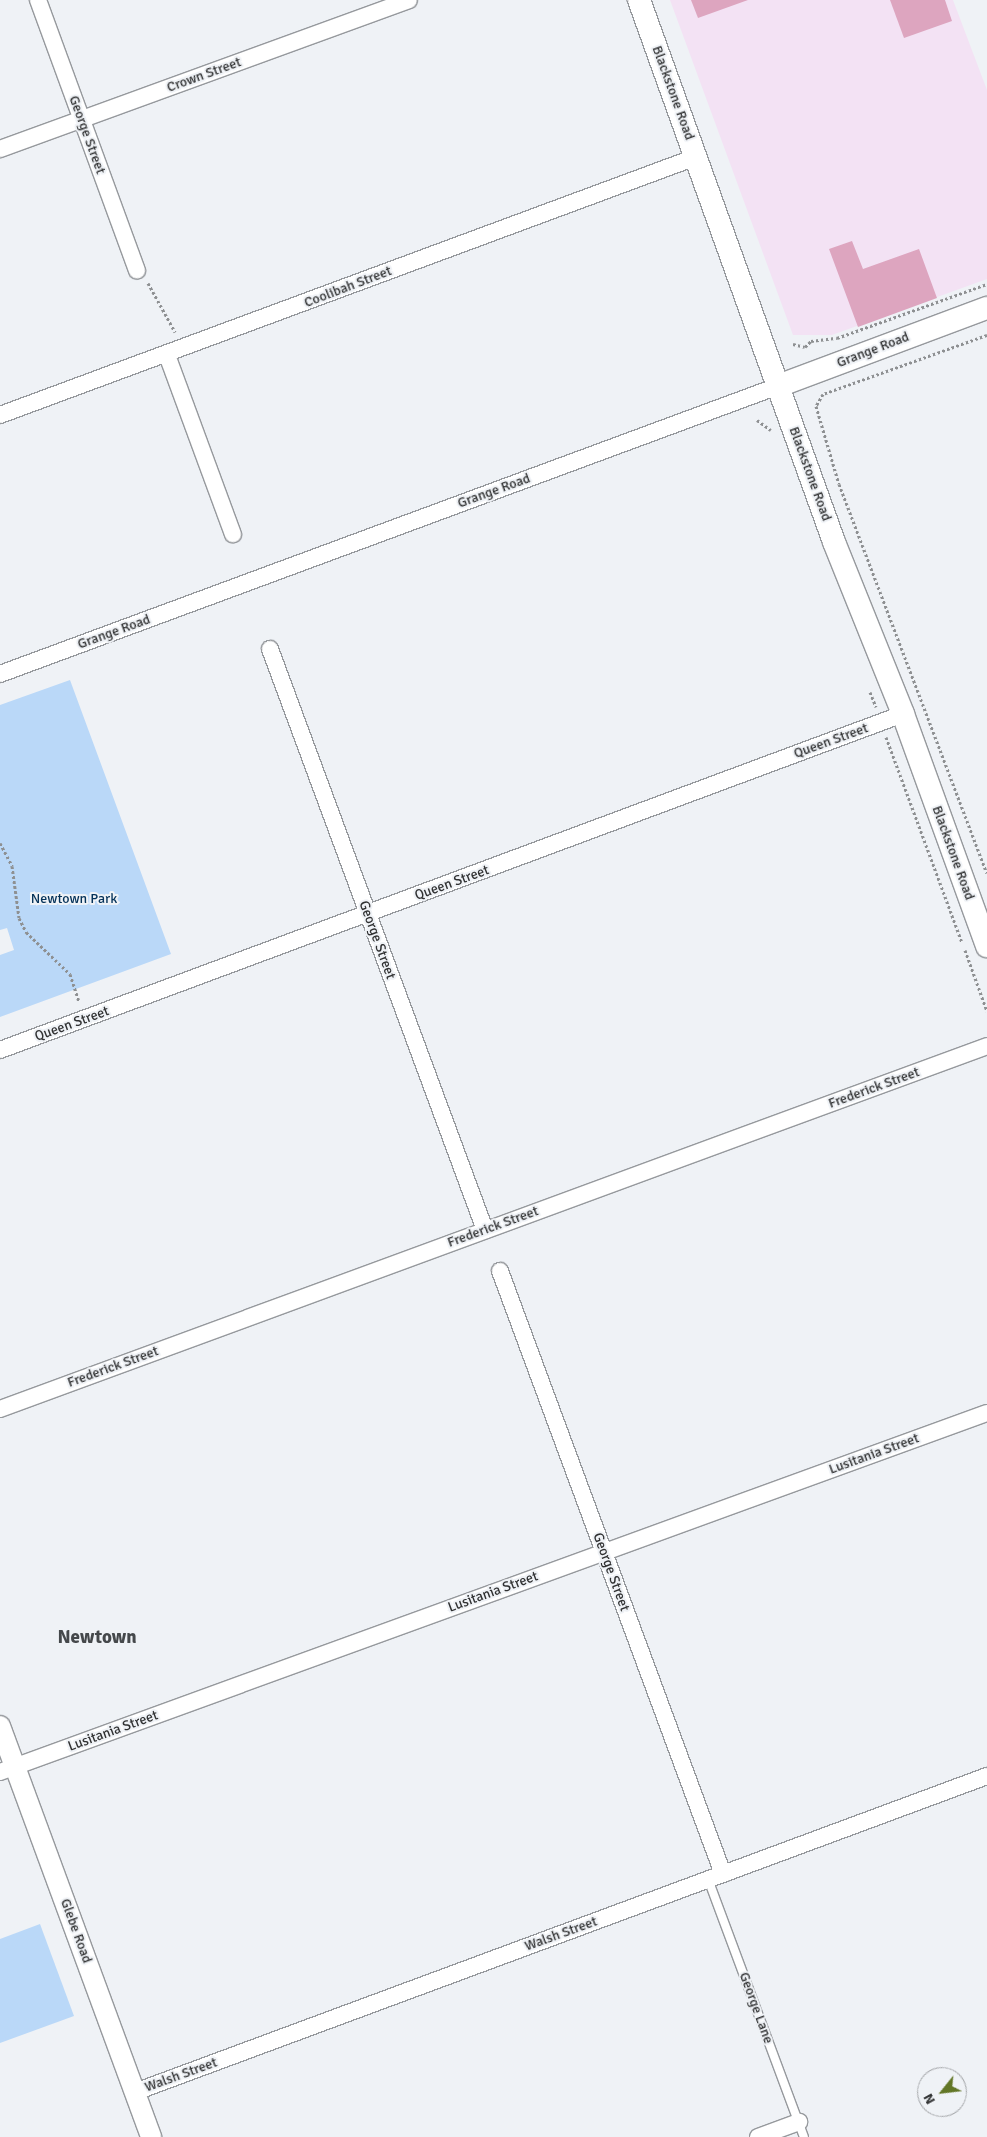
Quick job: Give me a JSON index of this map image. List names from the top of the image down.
{
  "streets": {
    "main road": ["Blackstone Road", "Grange Road"],
    "street": [
      "Crown Street",
      "George Street",
      "Coolibah Street",
      "Queen Street",
      "Frederick Street",
      "Lusitania Street",
      "Glebe Road",
      "Walsh Street"
    ],
    "lane": ["George Lane"]
  },
  "crossings": [
    ["Crown Street", "George Street"],
    ["Blackstone Road", "Coolibah Street"],
    ["Blackstone Road", "Grange Road"],
    ["Blackstone Road", "Queen Street"],
    ["George Street", "Queen Street"],
    ["George Street", "Frederick Street"],
    ["George Street", "Lusitania Street"],
    ["George Street", "Walsh Street"],
    ["George Street", "George Lane"],
    ["Lusitania Street", "Glebe Road"],
    ["Glebe Road", "Walsh Street"],
    ["Walsh Street", "George Lane"]
  ],
  "districts": ["Newtown"],
  "parks": ["Newtown Park"],
  "north": "bottom left"
}
